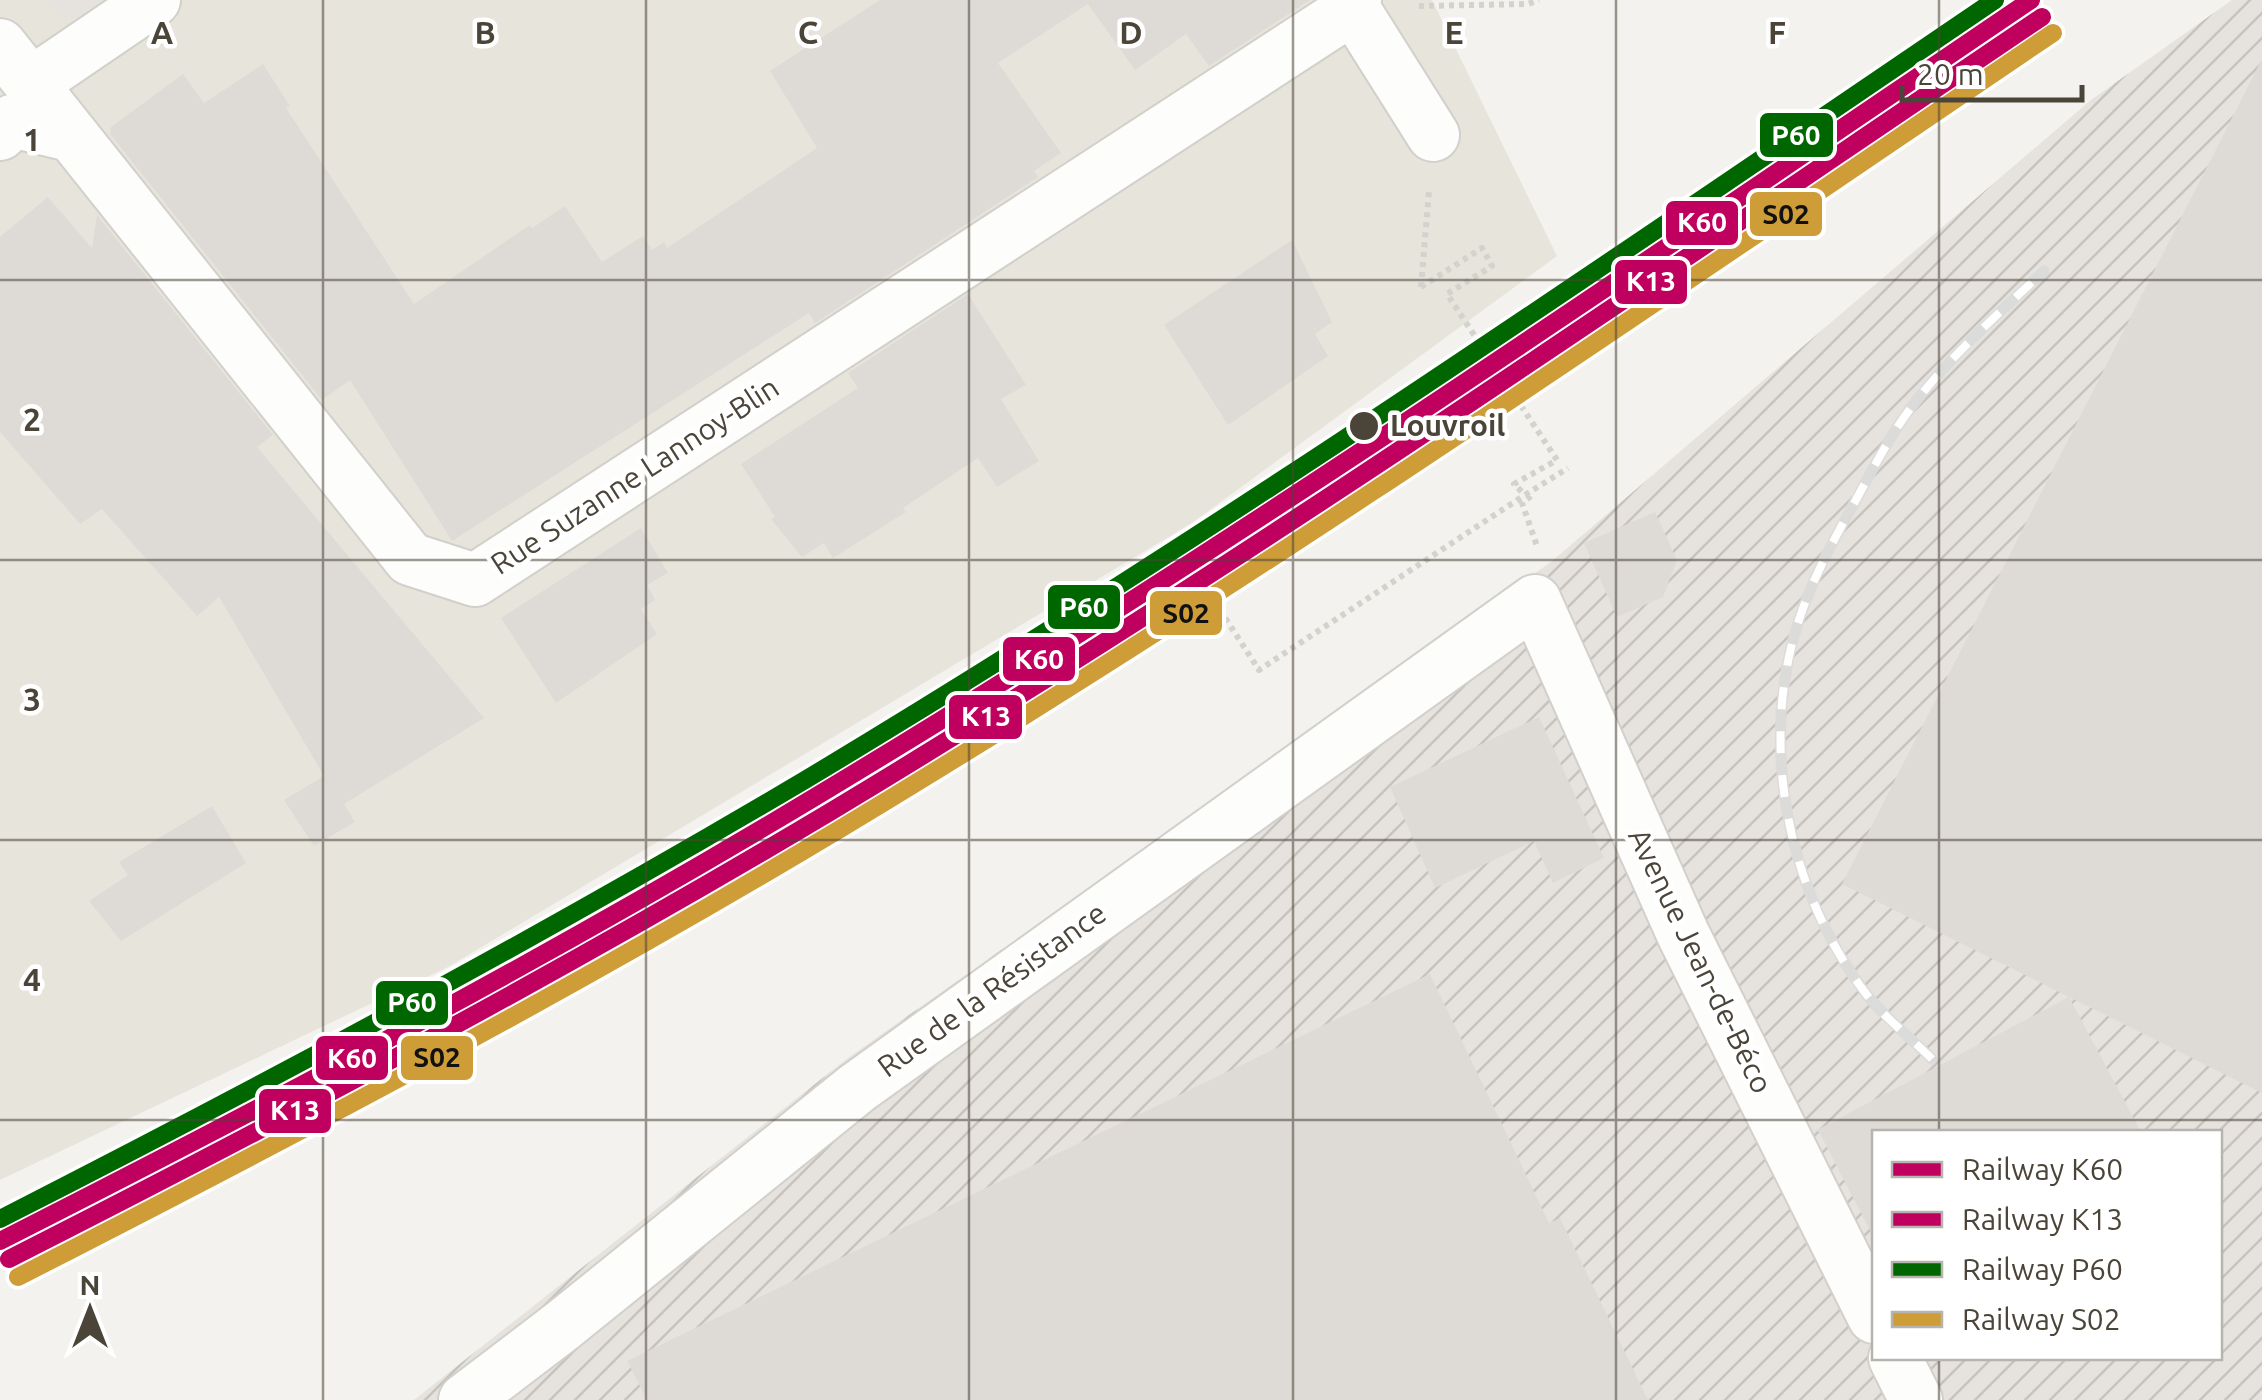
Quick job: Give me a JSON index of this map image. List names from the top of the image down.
{
  "streets": {
    "street": ["Rue Suzanne Lannoy-Blin", "Avenue Jean-de-Béco", "Rue de la Résistance"]
  },
  "crossings": [
    ["Avenue Jean-de-Béco", "Rue de la Résistance"]
  ],
  "places": ["Louvroil"],
  "lines": [
    "rail line K60",
    "rail line P60",
    "rail line K13",
    "rail line S02"
  ],
  "legend": [
    "Railway K60",
    "Railway K13",
    "Railway P60",
    "Railway S02"
  ],
  "scale_bar": "20 m",
  "north": "top",
  "grid": {
    "columns": [
      "A",
      "B",
      "C",
      "D",
      "E",
      "F"
    ],
    "rows": [
      "1",
      "2",
      "3",
      "4"
    ]
  }
}
